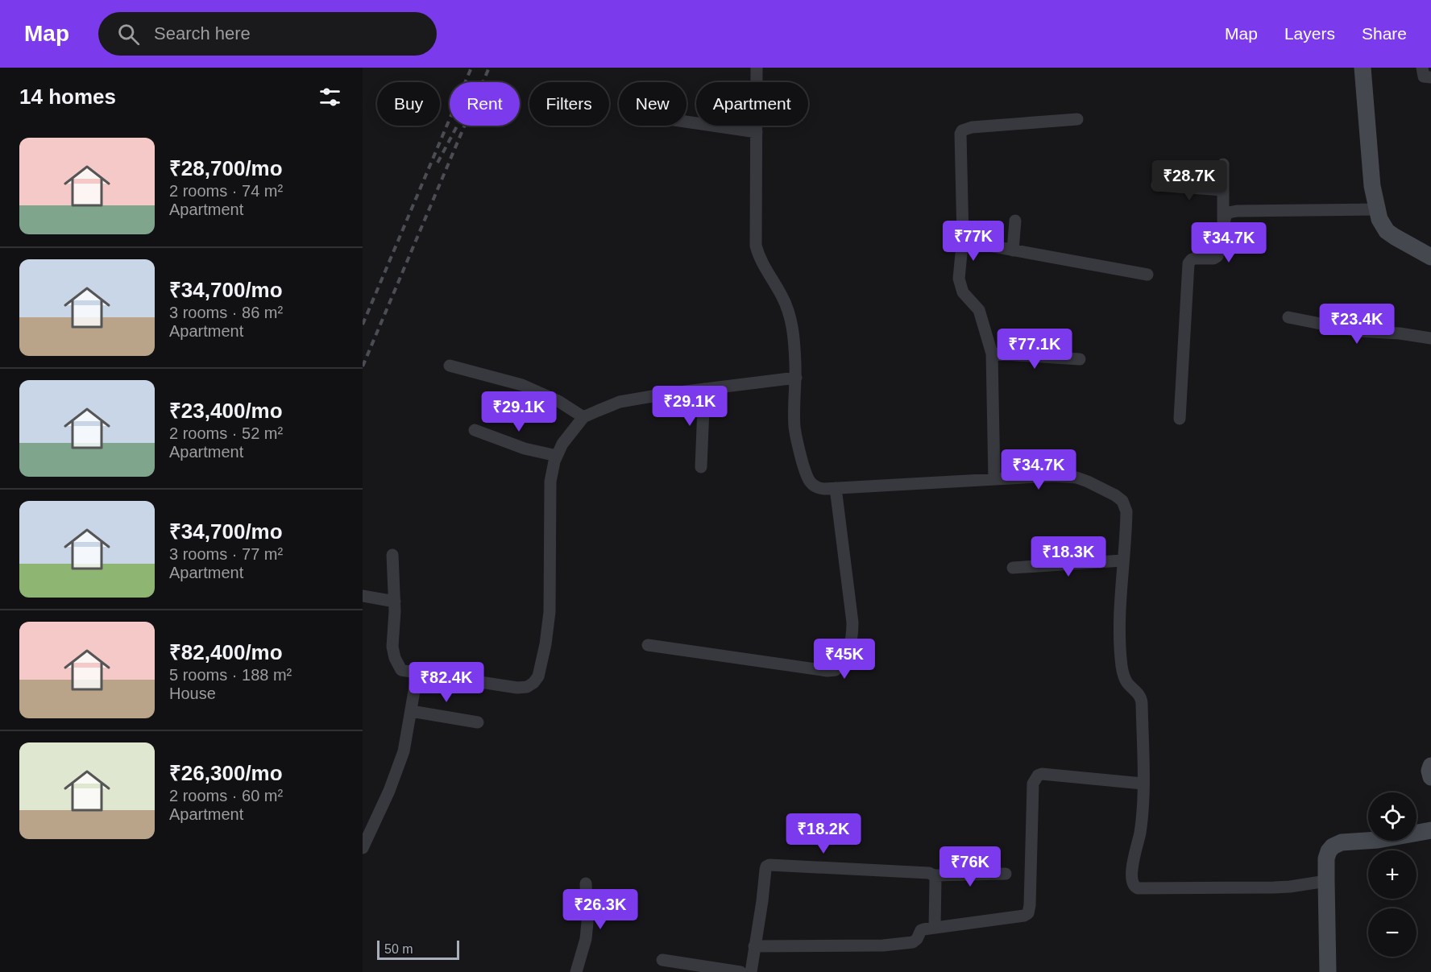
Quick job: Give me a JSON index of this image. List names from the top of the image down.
{
  "scale_bar": "50 m",
  "page": {
    "header": "Map",
    "search": "Search here",
    "nav": ["Map", "Layers", "Share"],
    "heading": "14 homes",
    "chip": [
      "Buy",
      "Rent",
      "Filters",
      "New",
      "Apartment"
    ],
    "list": [
      {
        "name": "₹28,700/mo",
        "note": "2 rooms · 74 m² · Apartment"
      },
      {
        "name": "₹34,700/mo",
        "note": "3 rooms · 86 m² · Apartment"
      },
      {
        "name": "₹23,400/mo",
        "note": "2 rooms · 52 m² · Apartment"
      },
      {
        "name": "₹34,700/mo",
        "note": "3 rooms · 77 m² · Apartment"
      },
      {
        "name": "₹82,400/mo",
        "note": "5 rooms · 188 m² · House"
      },
      {
        "name": "₹26,300/mo",
        "note": "2 rooms · 60 m² · Apartment"
      }
    ],
    "price": [
      "₹28.7K",
      "₹77K",
      "₹34.7K",
      "₹23.4K",
      "₹77.1K",
      "₹29.1K",
      "₹29.1K",
      "₹34.7K",
      "₹18.3K",
      "₹45K",
      "₹82.4K",
      "₹18.2K",
      "₹76K",
      "₹26.3K"
    ],
    "map_buttons": ["+", "−"],
    "scale": "50 m"
  }
}
